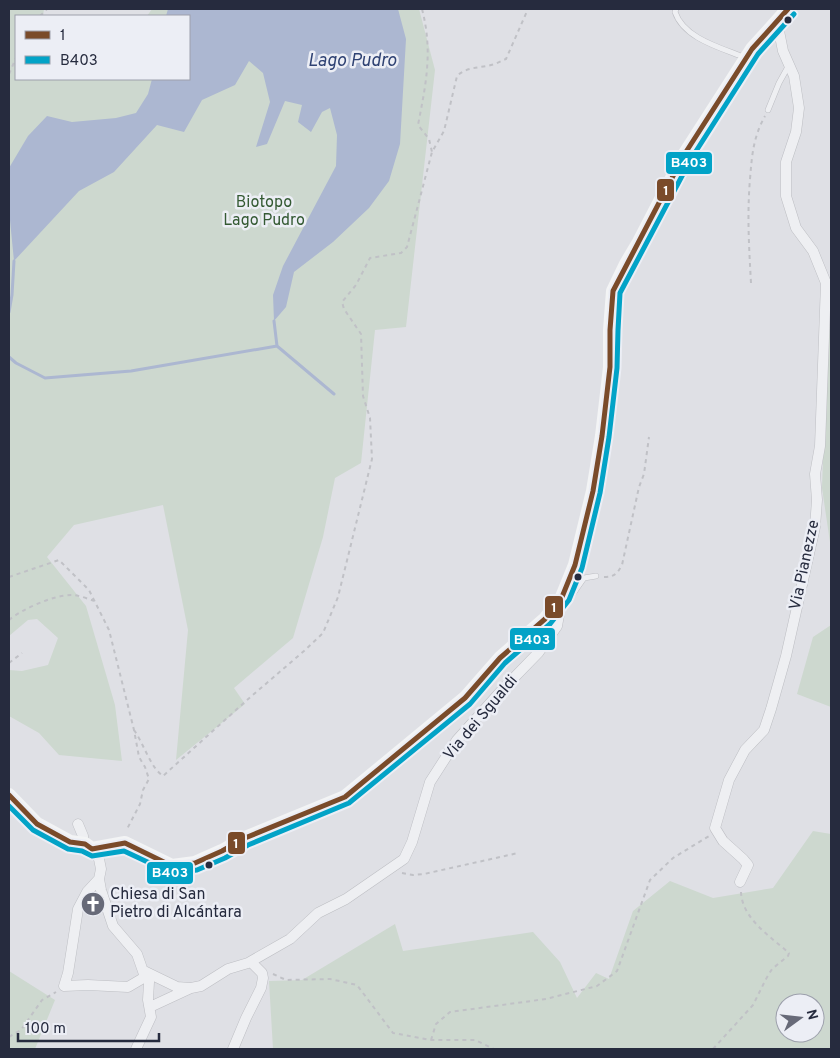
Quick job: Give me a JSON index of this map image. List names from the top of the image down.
{
  "streets": {
    "street": ["Via Pianezze", "Via dei Sgualdi"]
  },
  "water": ["Lago Pudro"],
  "parks": ["Biotopo Lago Pudro"],
  "places": {
    "church": ["Chiesa di San Pietro di Alcántara"]
  },
  "lines": ["transit line 1", "transit line B403"],
  "legend": ["1", "B403"],
  "scale_bar": "100 m",
  "north": "right"
}
